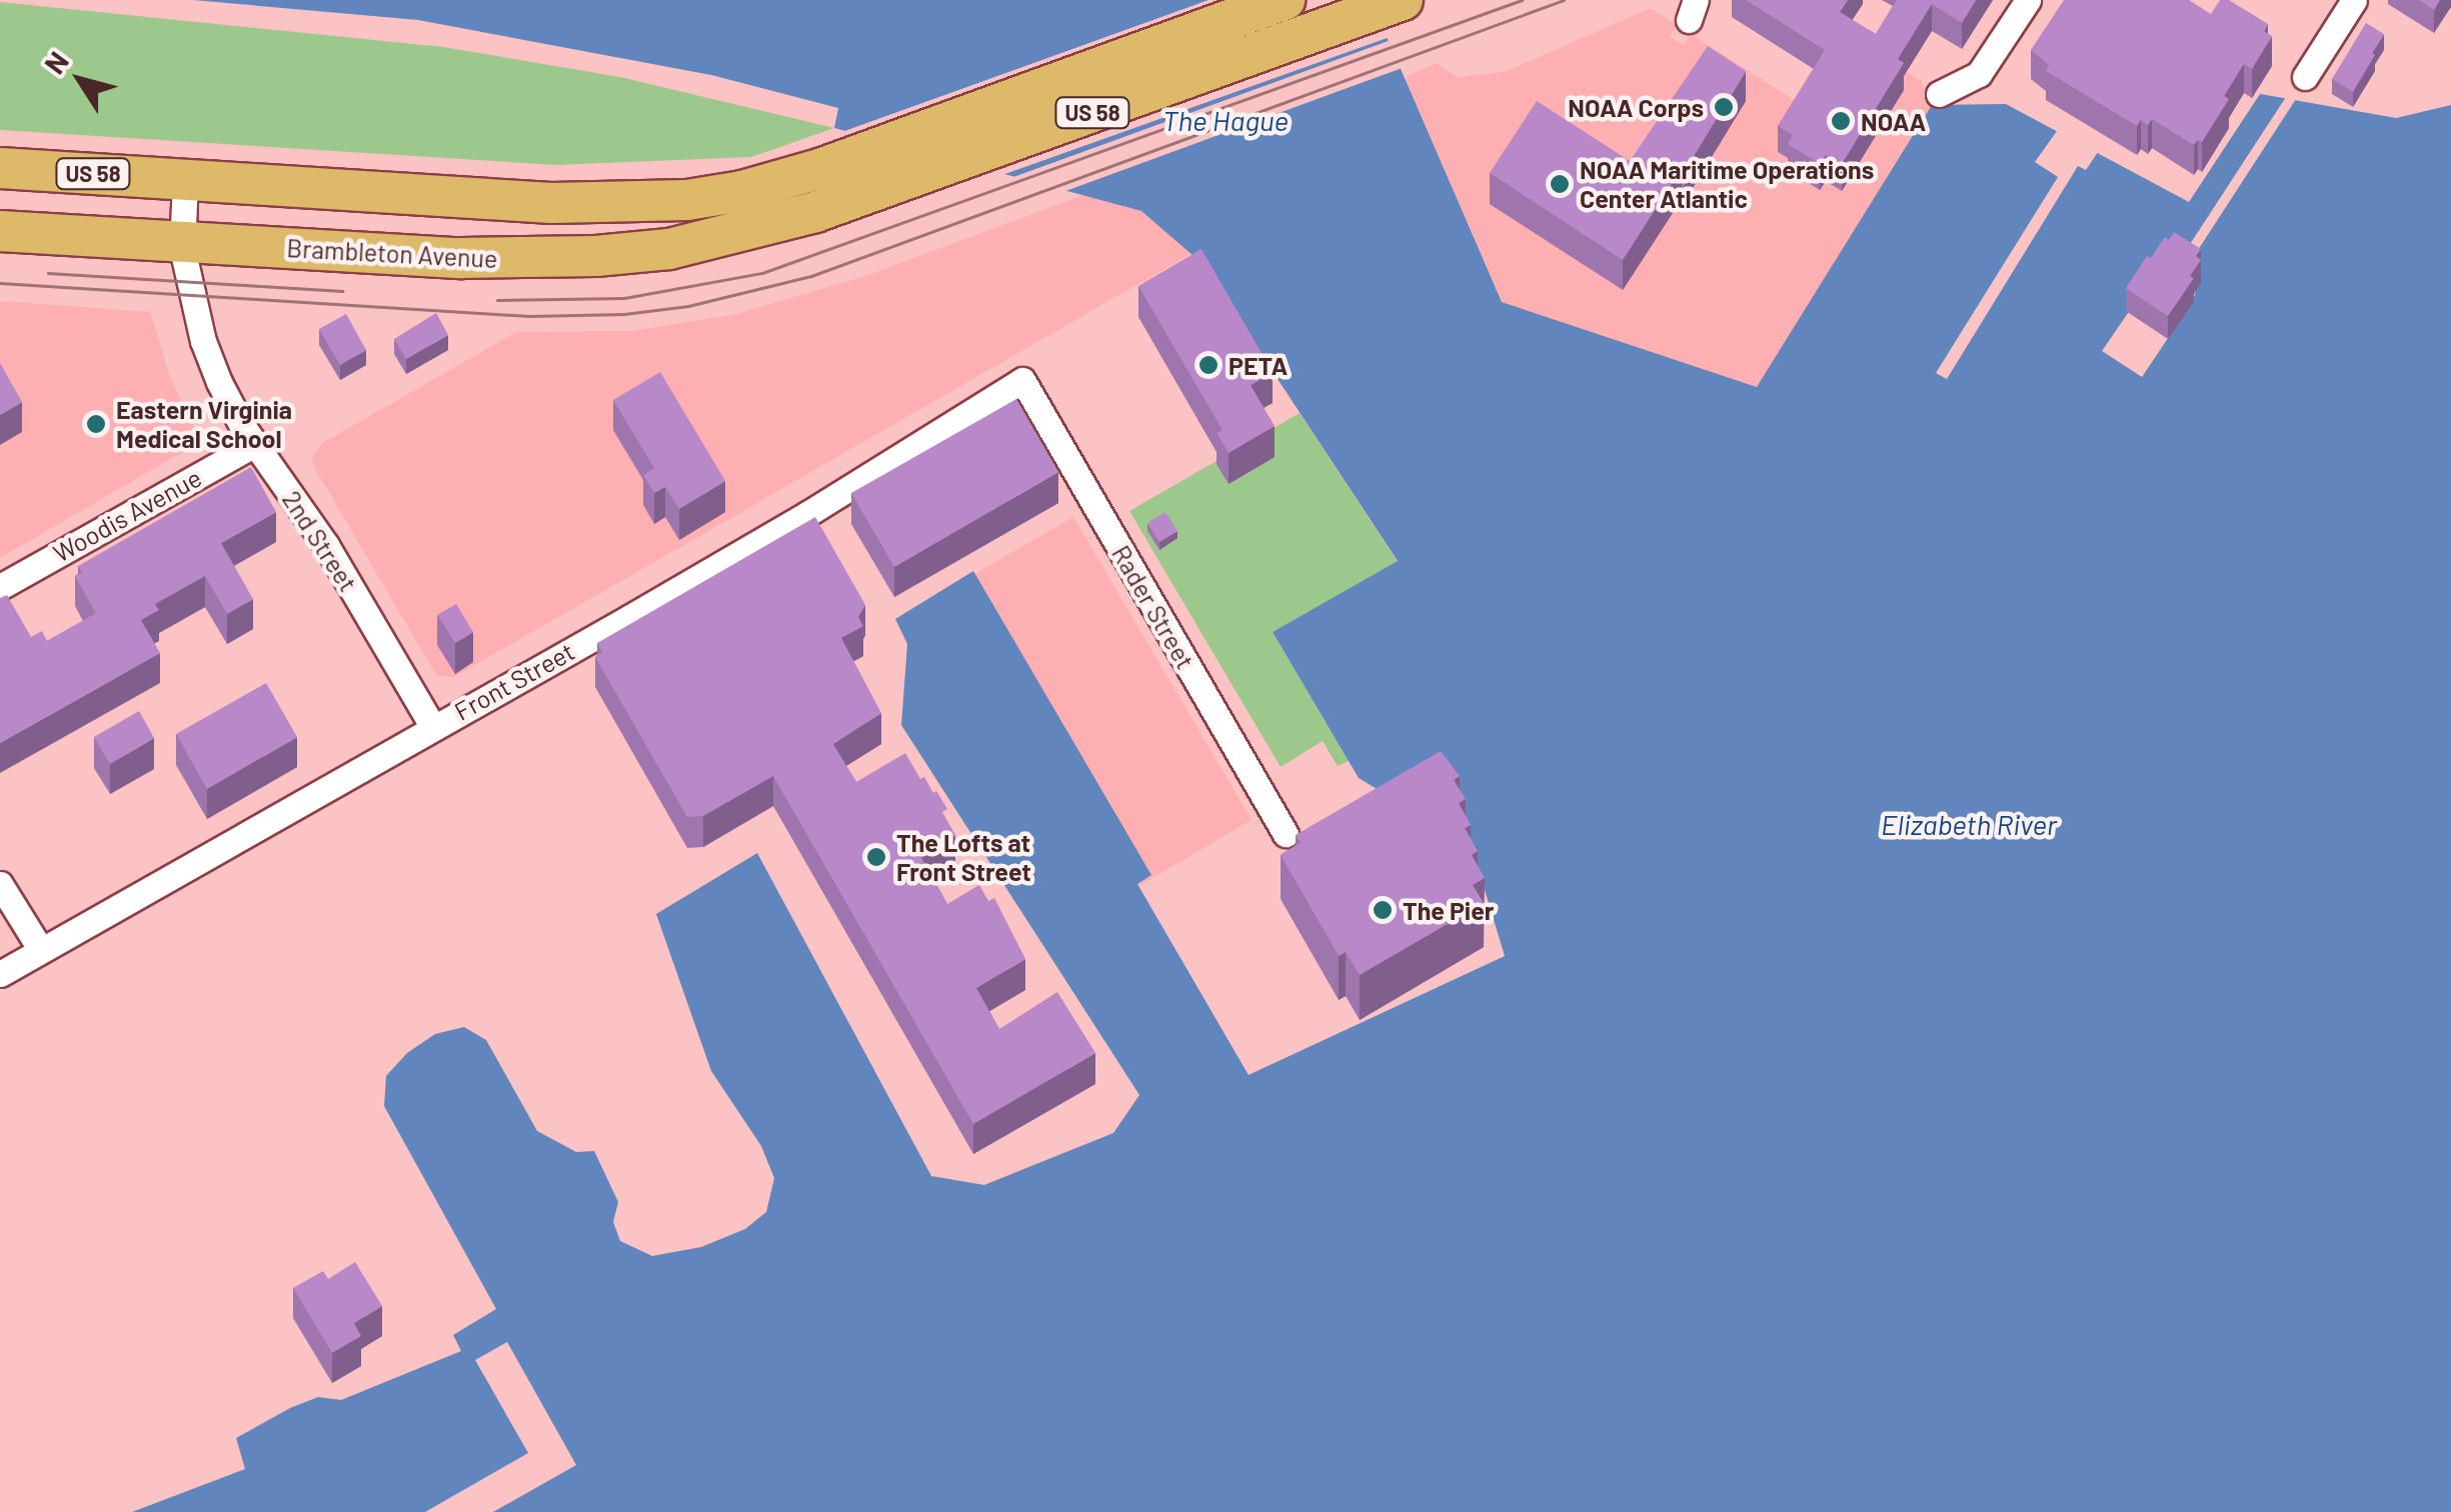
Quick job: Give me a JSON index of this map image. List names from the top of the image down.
{
  "streets": {
    "main road": ["US 58", "Brambleton Avenue"],
    "street": [
      "Woodis Avenue",
      "2nd Street",
      "Rader Street",
      "Front Street"
    ]
  },
  "crossings": [
    ["US 58", "2nd Street"],
    ["Brambleton Avenue", "2nd Street"],
    ["Woodis Avenue", "2nd Street"],
    ["2nd Street", "Front Street"],
    ["Rader Street", "Front Street"]
  ],
  "water": ["The Hague", "Elizabeth River"],
  "places": [
    "NOAA Corps",
    "NOAA",
    "NOAA Maritime Operations Center Atlantic",
    "PETA",
    "Eastern Virginia Medical School",
    "The Lofts at Front Street",
    "The Pier"
  ],
  "north": "top left"
}
